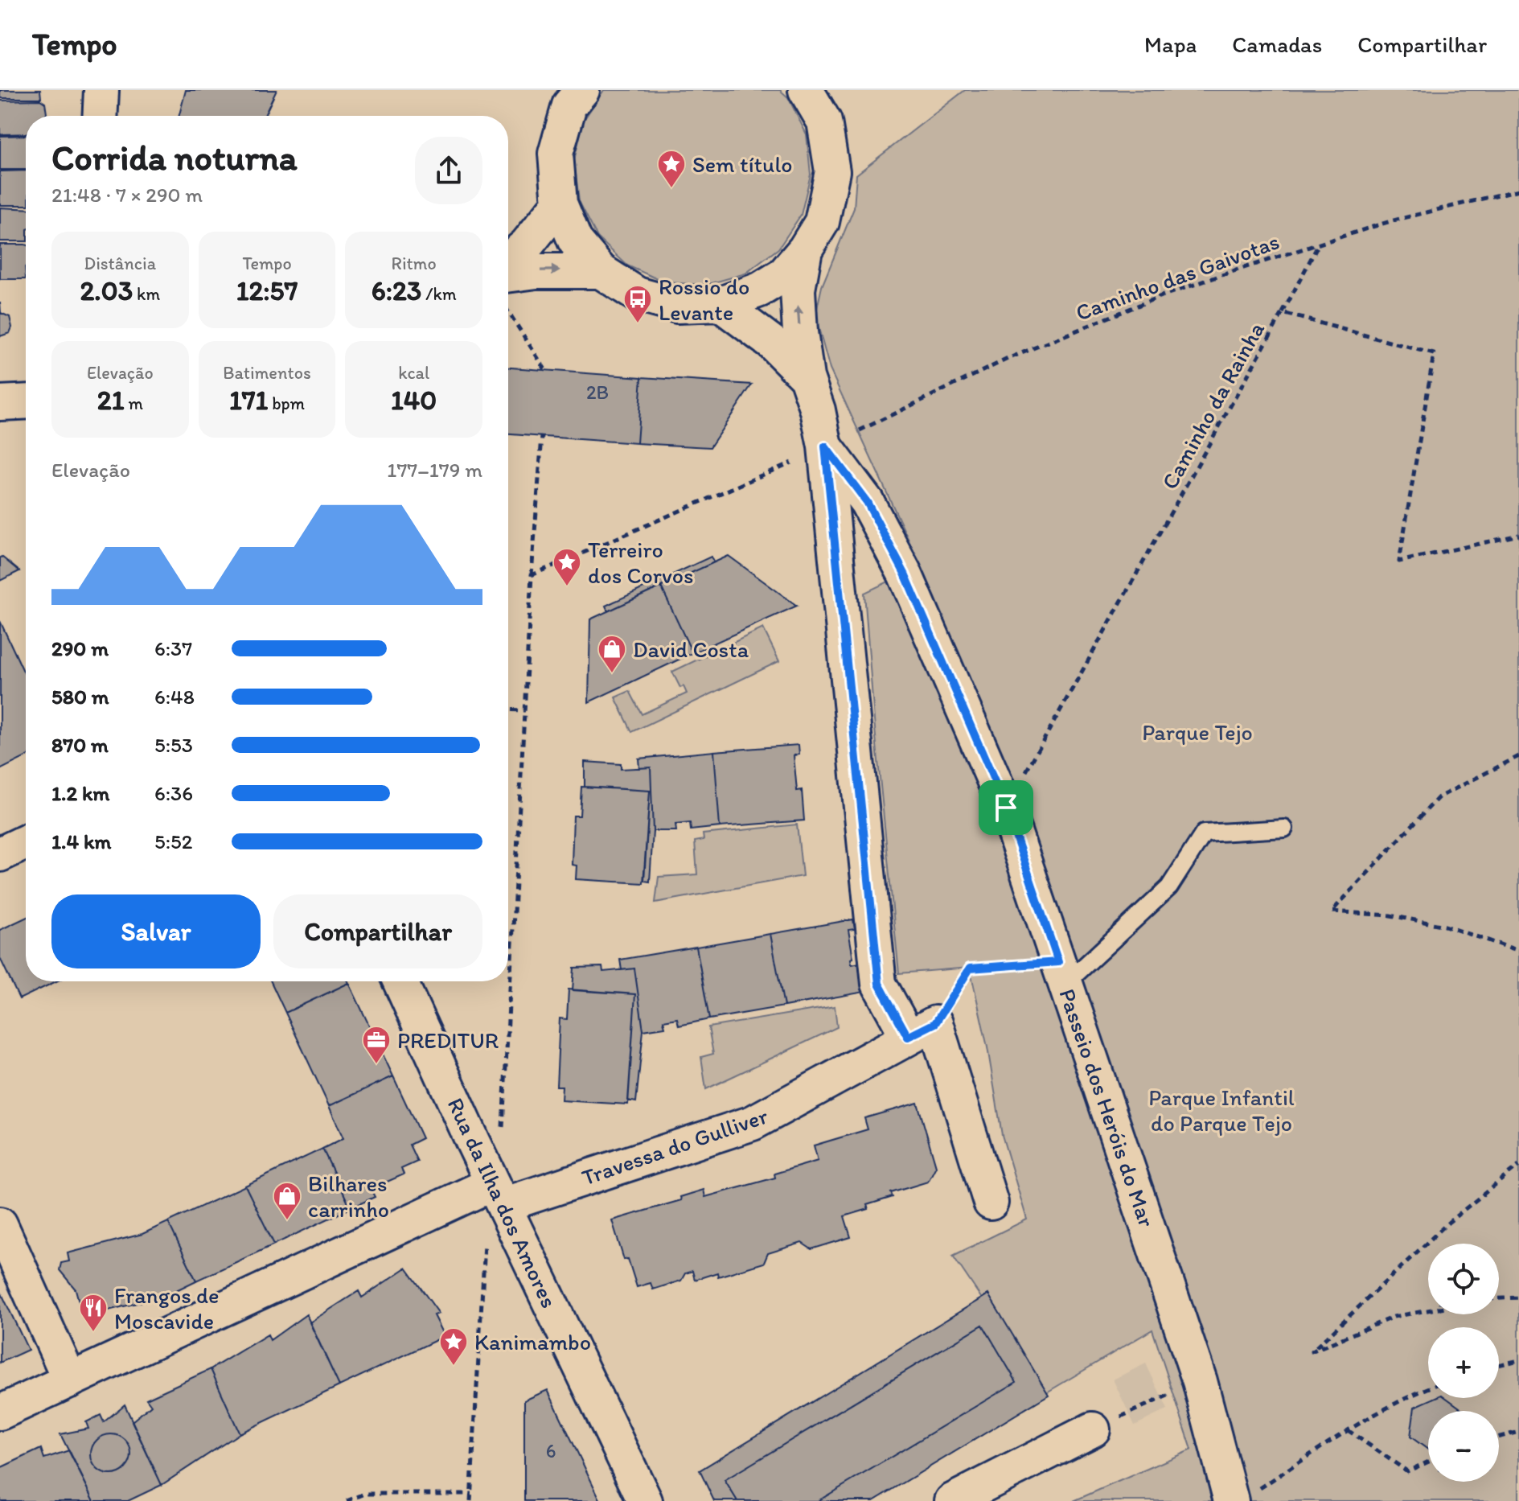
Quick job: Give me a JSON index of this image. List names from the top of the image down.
{
  "streets": {
    "street": ["Passeio dos Heróis do Mar", "Travessa do Gulliver", "Rua da Ilha dos Amores"],
    "path": ["Caminho das Gaivotas", "Caminho da Rainha"]
  },
  "crossings": [
    ["Caminho da Rainha", "Passeio dos Heróis do Mar"],
    ["Passeio dos Heróis do Mar", "Travessa do Gulliver"],
    ["Travessa do Gulliver", "Rua da Ilha dos Amores"]
  ],
  "parks": ["Parque Tejo", "Parque Infantil do Parque Tejo"],
  "places": {
    "place": ["Sem título", "Terreiro dos Corvos", "Kanimambo"],
    "bus stop": ["Rossio do Levante"],
    "shop": ["David Costa", "Bilhares carrinho"],
    "office": ["PREDITUR"],
    "restaurant": ["Frangos de Moscavide"]
  },
  "house_numbers": ["2B", "6"],
  "page": {
    "header": "Tempo",
    "nav": ["Mapa", "Camadas", "Compartilhar"],
    "heading": ["Corrida noturna", "21:48 · 7 × 290 m"],
    "stats": [
      ["Distância", "2.03 km"],
      ["Tempo", "12:57"],
      ["Ritmo", "6:23 /km"],
      ["Elevação", "21 m"],
      ["Batimentos", "171 bpm"],
      ["kcal", "140"]
    ],
    "chart": ["Elevação", "177–179 m"],
    "list": [
      {
        "name": "290 m",
        "note": "6:37"
      },
      {
        "name": "580 m",
        "note": "6:48"
      },
      {
        "name": "870 m",
        "note": "5:53"
      },
      {
        "name": "1.2 km",
        "note": "6:36"
      },
      {
        "name": "1.4 km",
        "note": "5:52"
      }
    ],
    "buttons": ["Salvar", "Compartilhar"],
    "map_buttons": ["+", "−"]
  }
}
